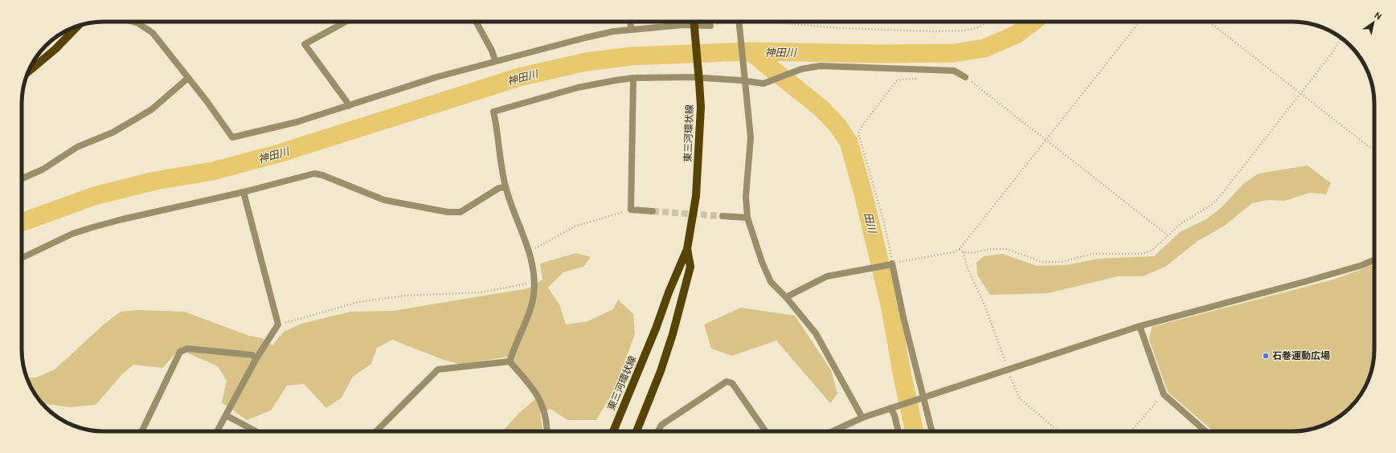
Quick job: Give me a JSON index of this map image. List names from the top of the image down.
{
  "streets": {
    "main road": ["東三河環状線"]
  },
  "water": ["神田川", "田川"],
  "places": ["石巻運動広場"],
  "north": "top right"
}
